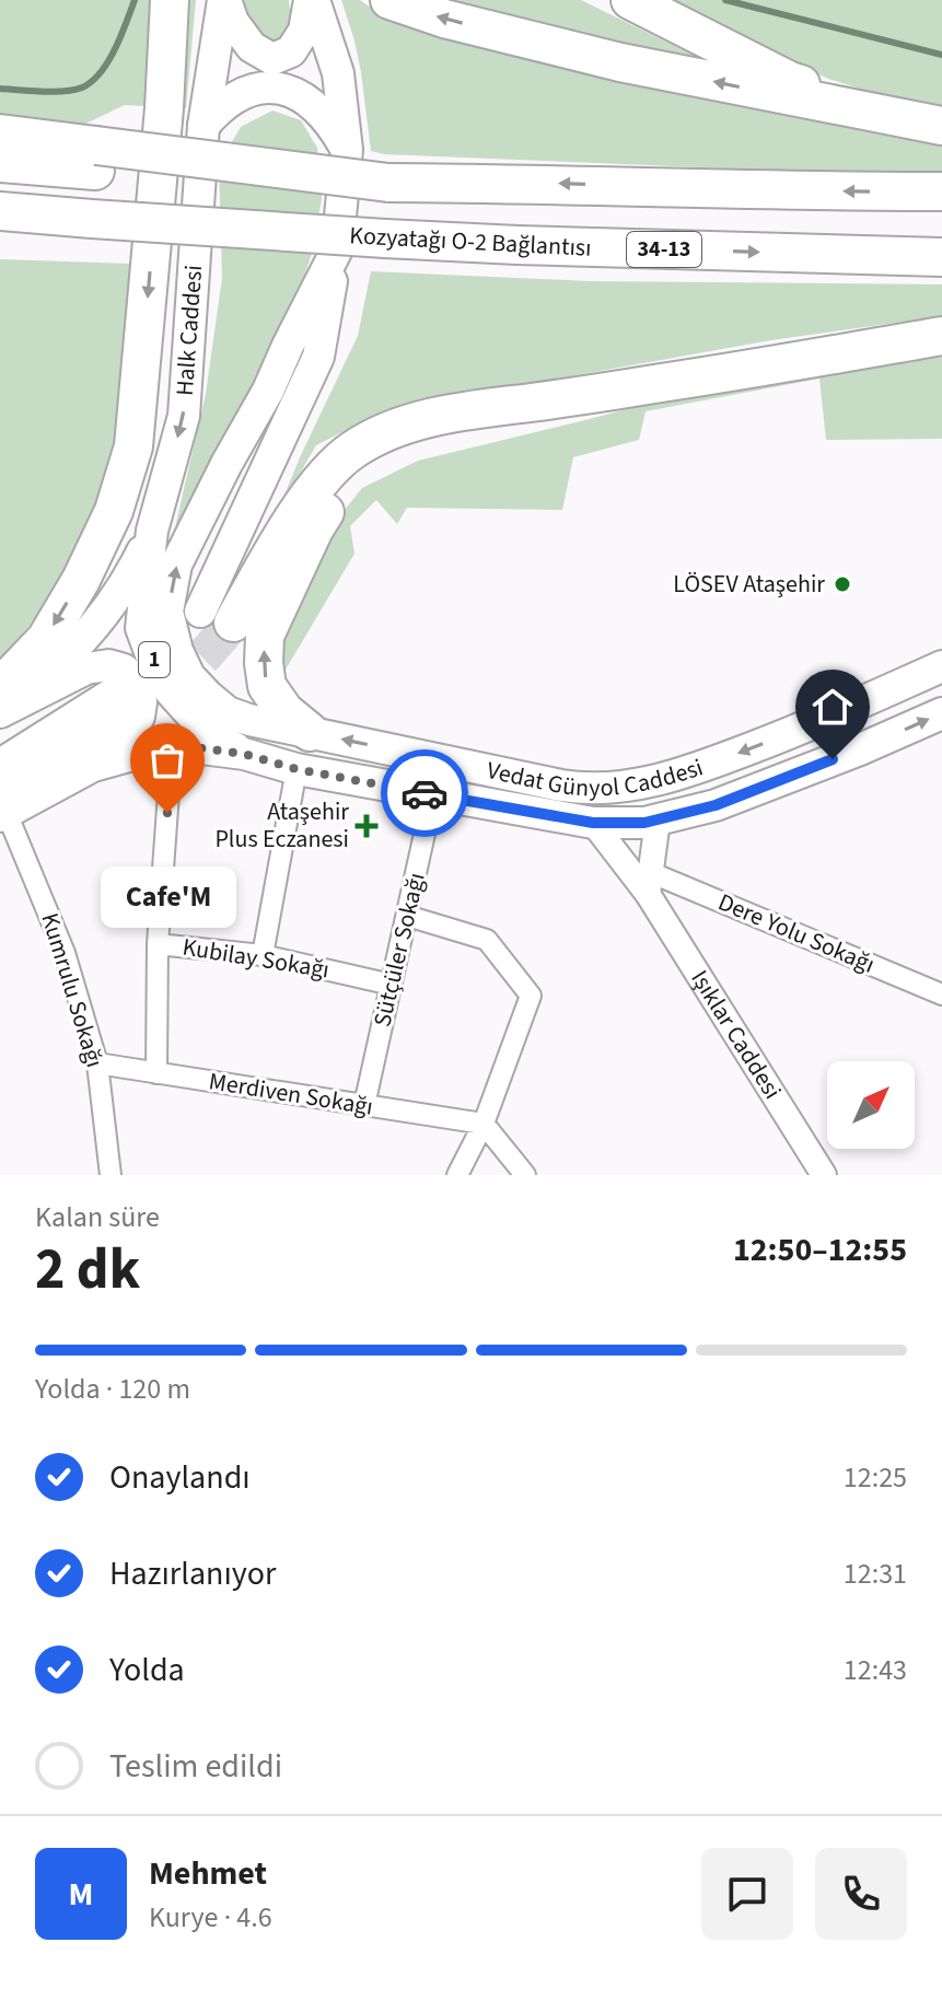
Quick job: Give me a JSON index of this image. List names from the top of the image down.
{
  "streets": {
    "highway": ["Kozyatağı O-2 Bağlantısı", "34-13"],
    "main road": ["Halk Caddesi", "1", "Vedat Günyol Caddesi"],
    "street": [
      "Dere Yolu Sokağı",
      "Sütçüler Sokağı",
      "Kubilay Sokağı",
      "Kumrulu Sokağı",
      "Işıklar Caddesi",
      "Merdiven Sokağı"
    ]
  },
  "crossings": [
    ["Halk Caddesi", "1"],
    ["1", "Vedat Günyol Caddesi"],
    ["Vedat Günyol Caddesi", "Sütçüler Sokağı"],
    ["Vedat Günyol Caddesi", "Kubilay Sokağı"],
    ["Vedat Günyol Caddesi", "Kumrulu Sokağı"],
    ["Vedat Günyol Caddesi", "Işıklar Caddesi"],
    ["Dere Yolu Sokağı", "Işıklar Caddesi"],
    ["Sütçüler Sokağı", "Kubilay Sokağı"],
    ["Sütçüler Sokağı", "Merdiven Sokağı"],
    ["Kumrulu Sokağı", "Merdiven Sokağı"]
  ],
  "places": {
    "other": ["LÖSEV Ataşehir", "Cafe'M"],
    "health": ["Ataşehir Plus Eczanesi"]
  },
  "north": "top right",
  "page": {
    "bubble": "Cafe'M",
    "heading": ["2 dk", "Kalan süre", "12:50–12:55"],
    "panel": ["Mehmet", "Kurye · 4.6"],
    "bar": "Yolda · 120 m",
    "list": [
      ["Onaylandı", "12:25"],
      ["Hazırlanıyor", "12:31"],
      ["Yolda", "12:43"],
      "Teslim edildi"
    ],
    "round": "M"
  }
}
